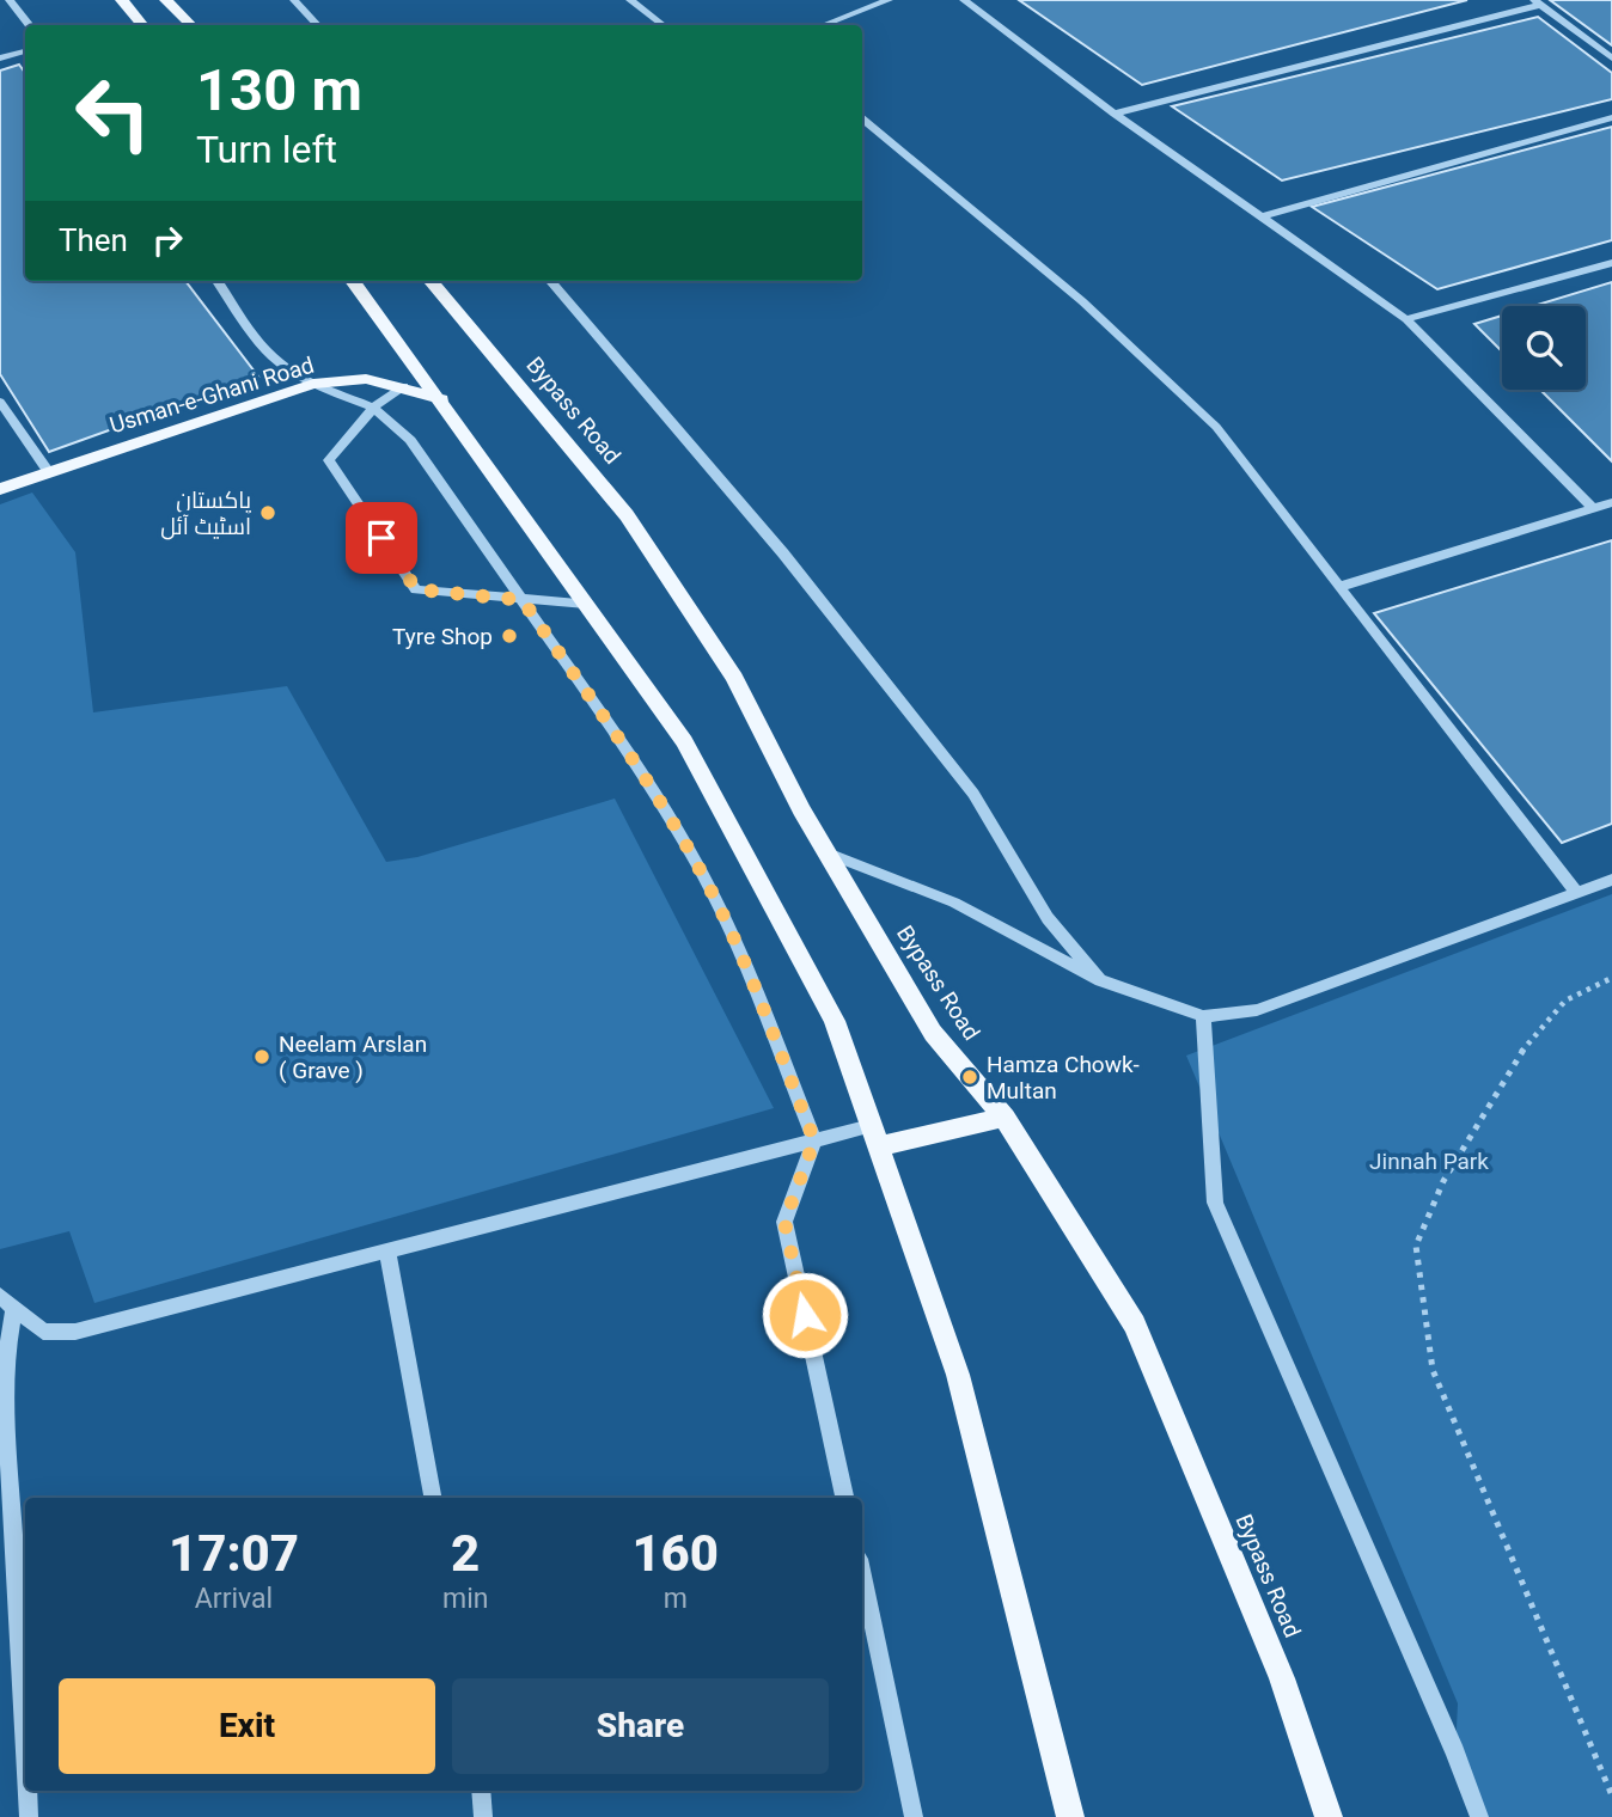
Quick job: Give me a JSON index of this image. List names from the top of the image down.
{
  "streets": {
    "main road": ["Usman-e-Ghani Road", "Bypass Road"]
  },
  "parks": ["Jinnah Park"],
  "places": [
    "پاکستان اسٹیٹ آئل",
    "Tyre Shop",
    "Neelam Arslan ( Grave )",
    "Hamza Chowk- Multan"
  ],
  "page": {
    "turn": ["130 m", "Turn left"],
    "then": "Then",
    "eta": [
      "17:07",
      "Arrival",
      "2",
      "min",
      "160",
      "m"
    ],
    "buttons": ["Exit", "Share"]
  }
}
